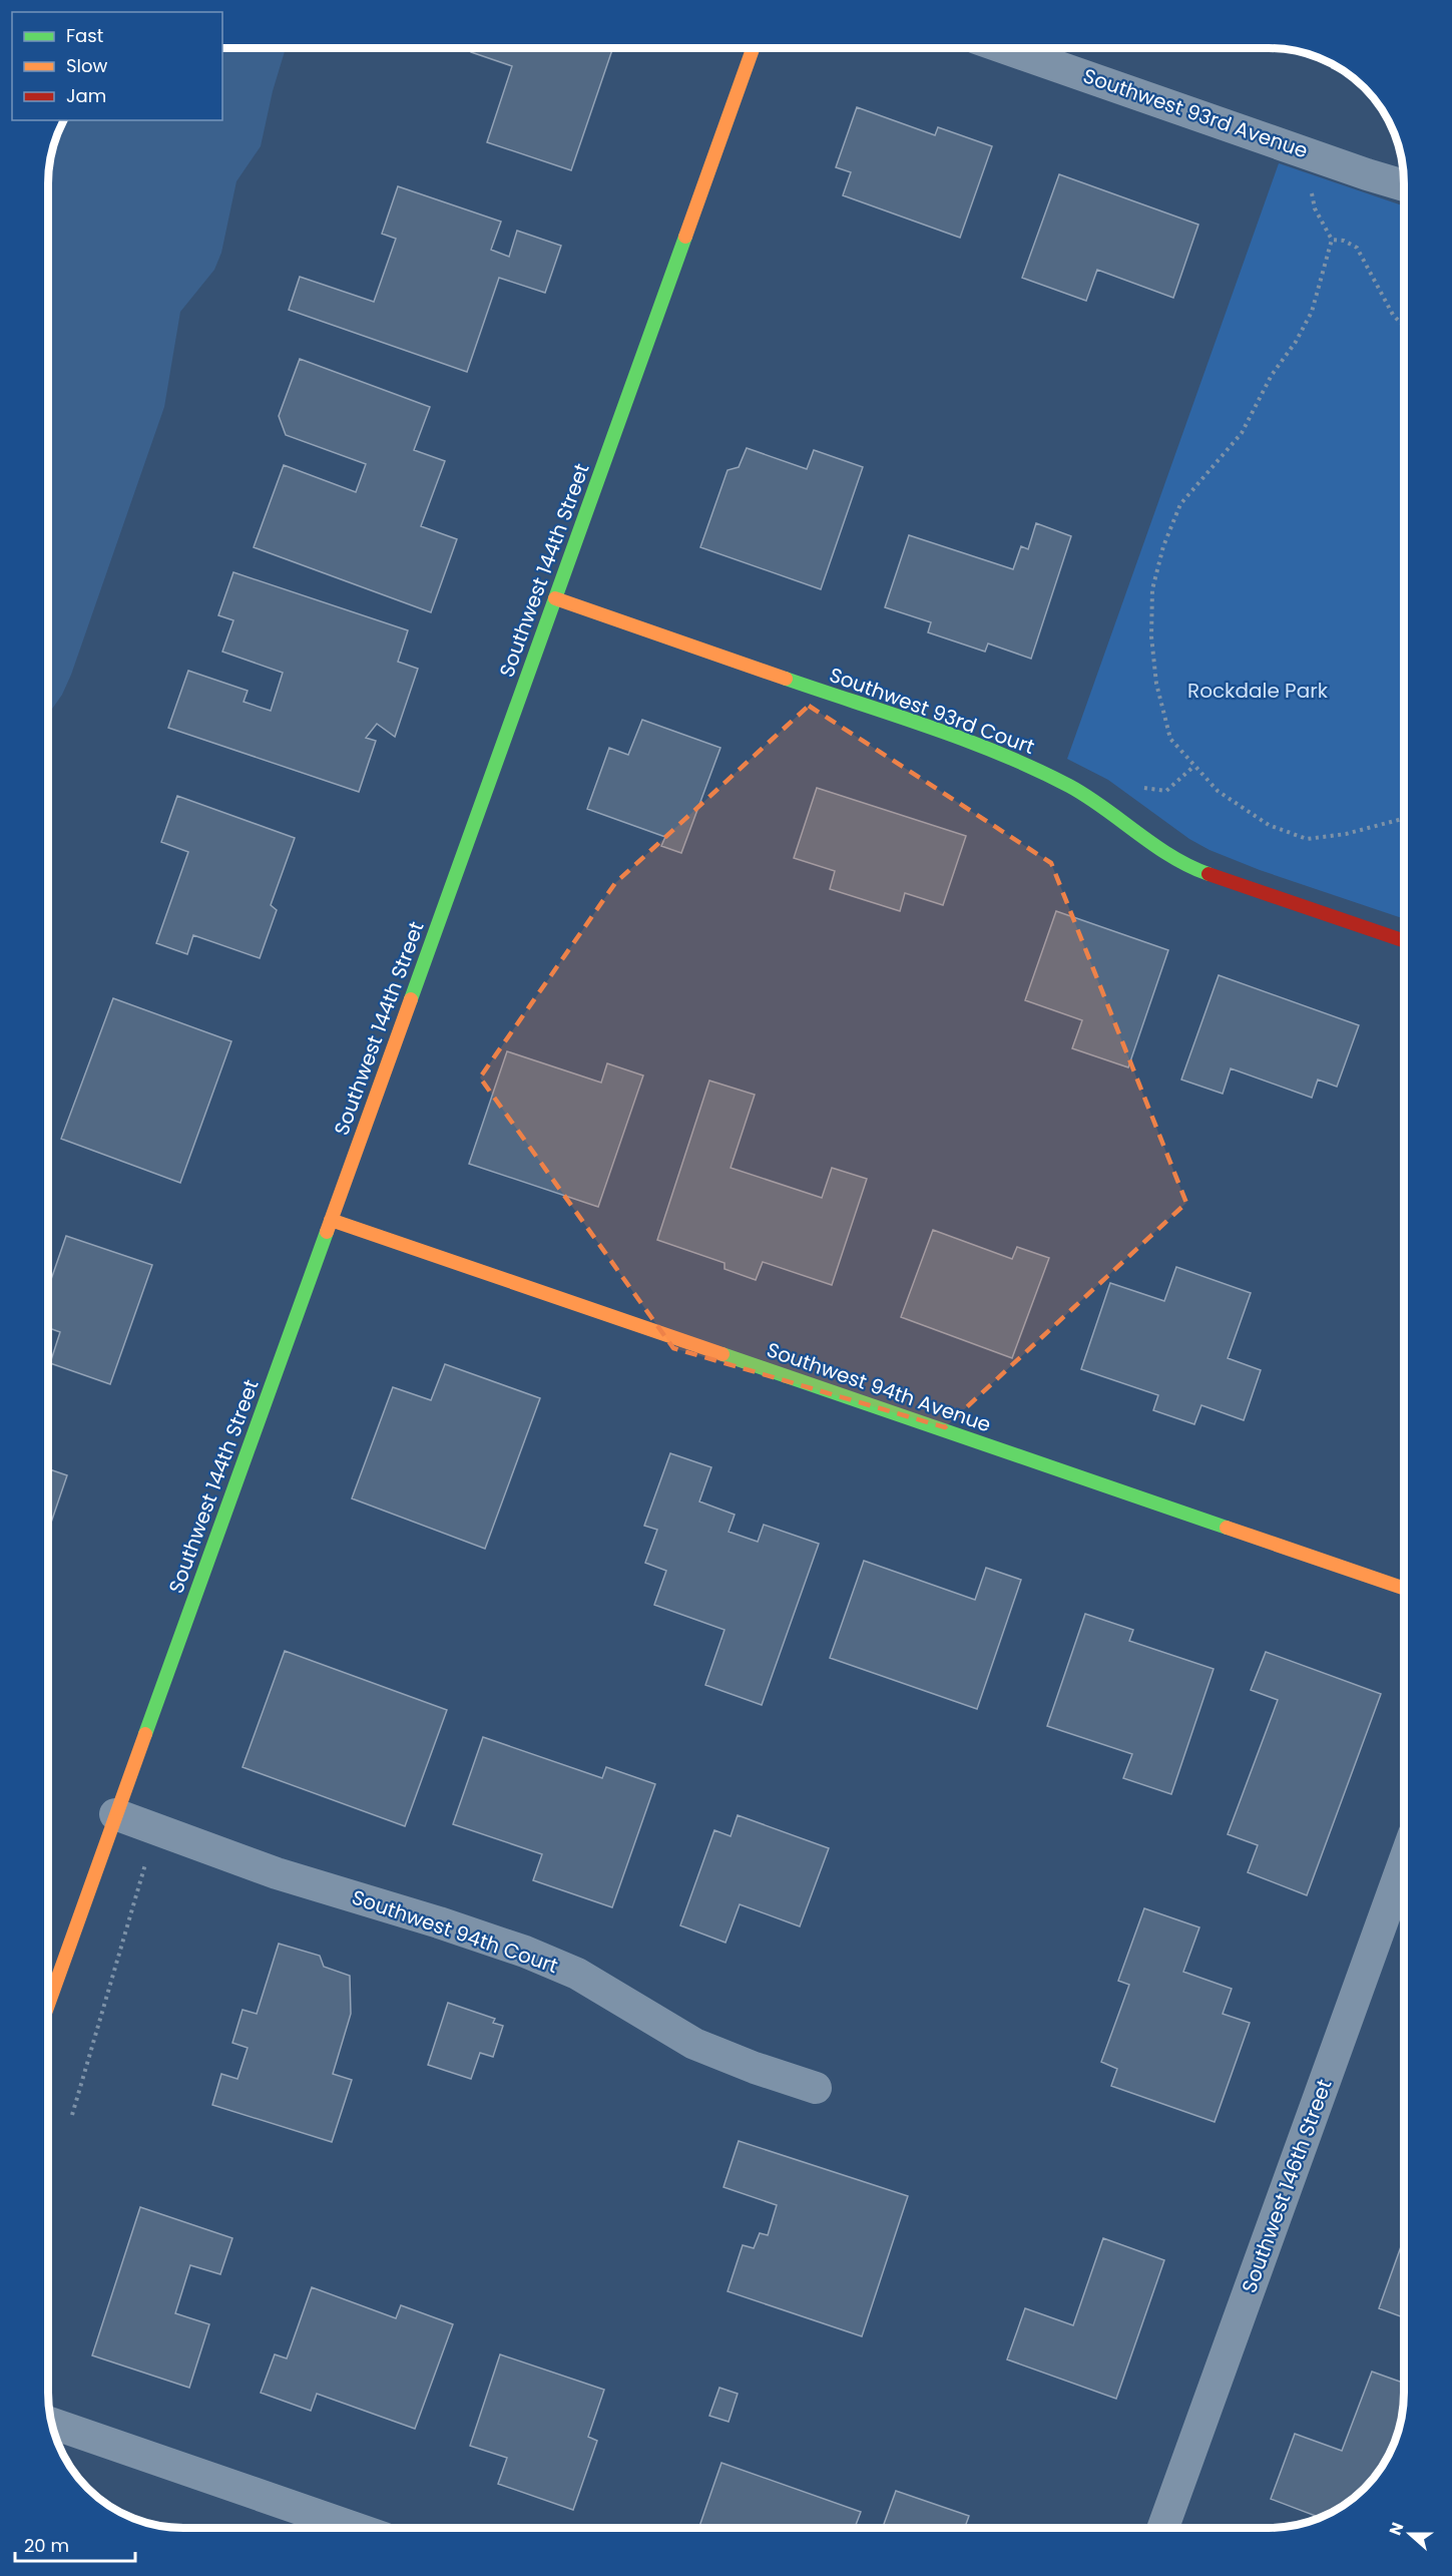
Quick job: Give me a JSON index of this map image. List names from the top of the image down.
{
  "streets": {
    "street": [
      "Southwest 93rd Avenue",
      "Southwest 144th Street",
      "Southwest 93rd Court",
      "Southwest 94th Avenue",
      "Southwest 94th Court",
      "Southwest 146th Street"
    ]
  },
  "crossings": [
    ["Southwest 144th Street", "Southwest 93rd Court"],
    ["Southwest 144th Street", "Southwest 94th Avenue"],
    ["Southwest 144th Street", "Southwest 94th Court"]
  ],
  "parks": ["Rockdale Park"],
  "legend": ["Fast", "Slow", "Jam"],
  "scale_bar": "20 m",
  "north": "left"
}
